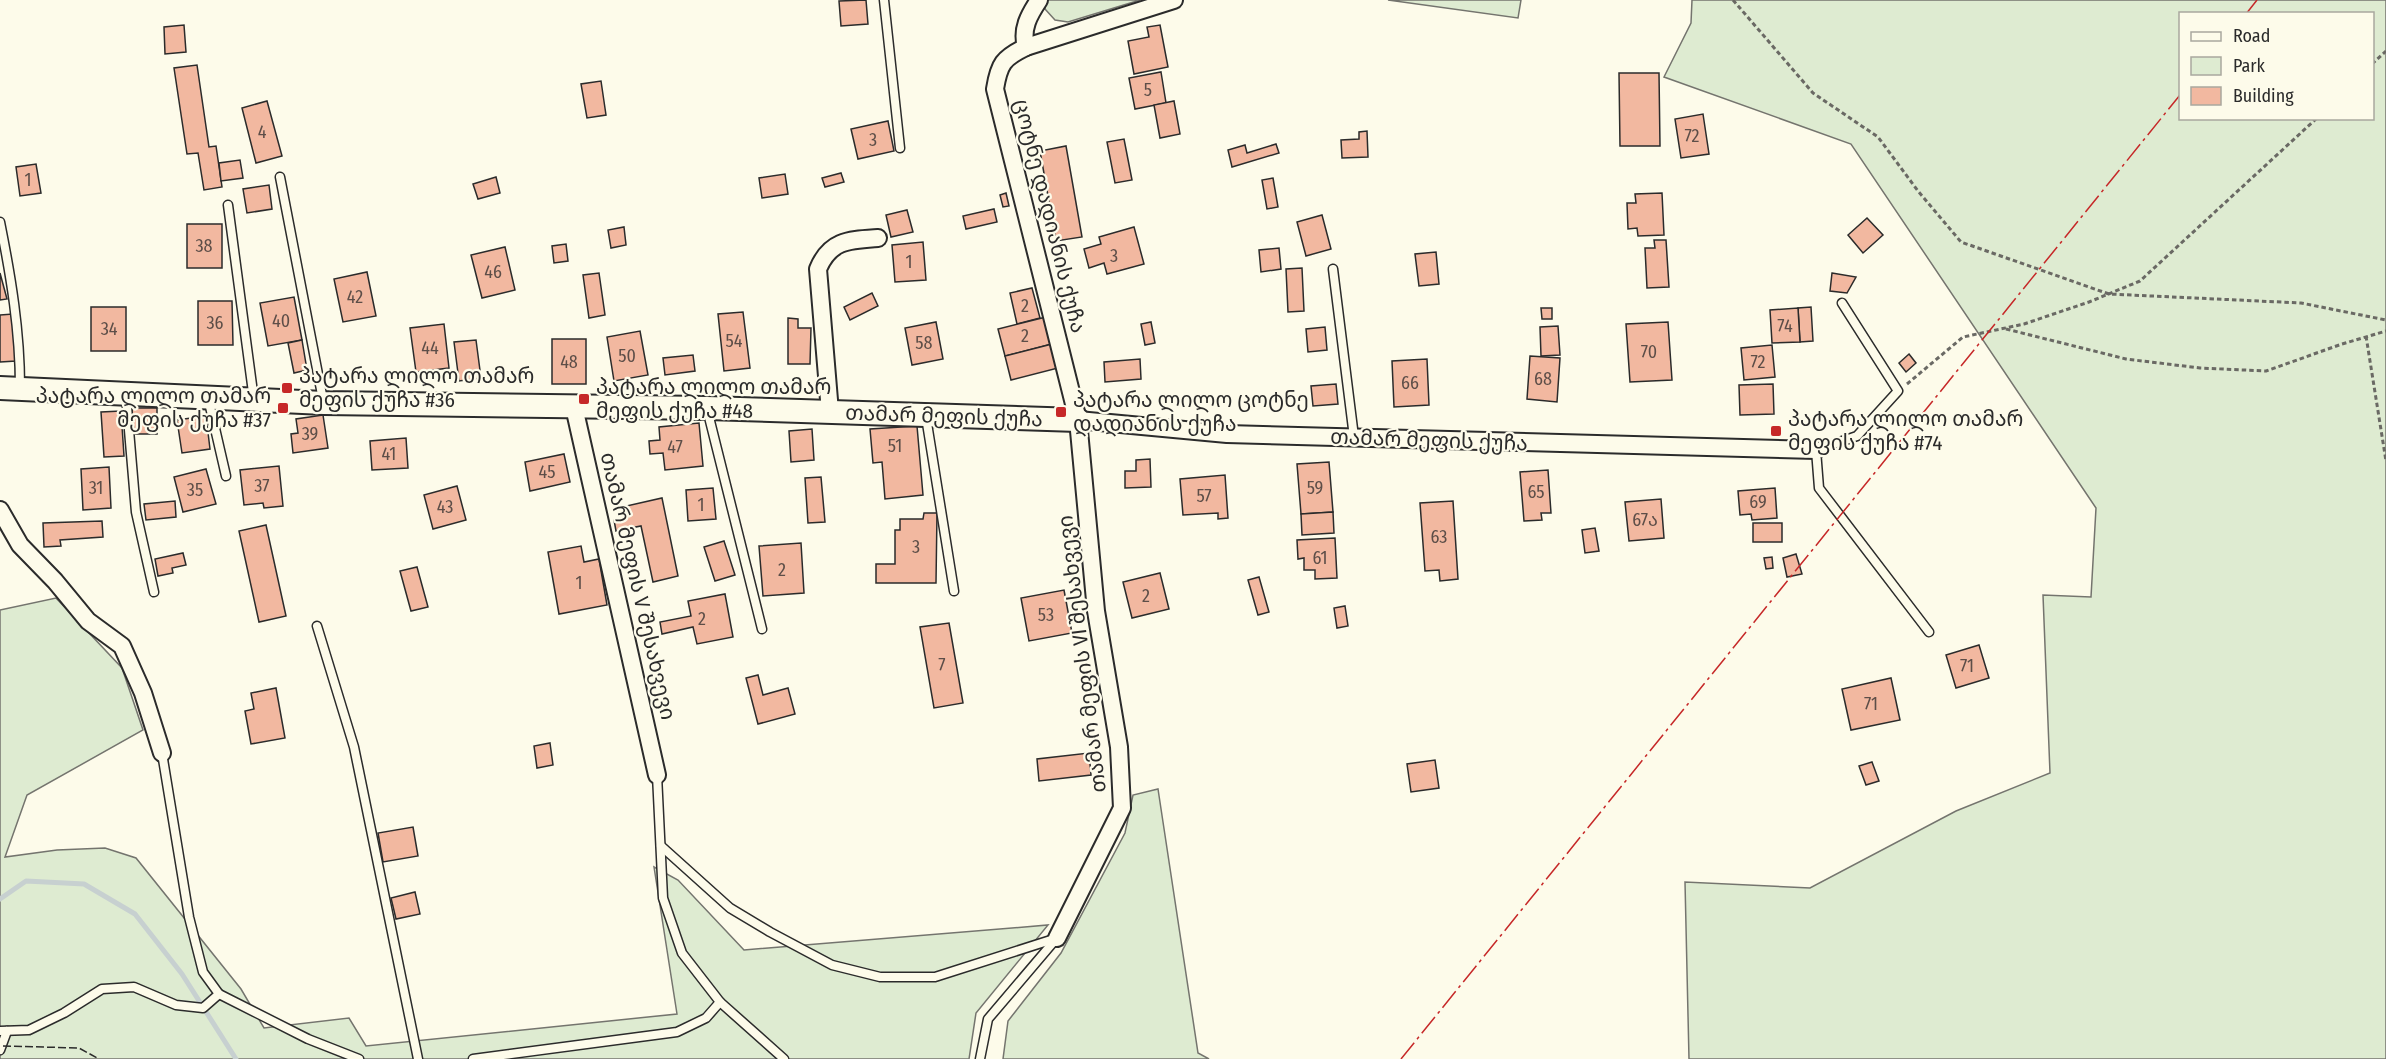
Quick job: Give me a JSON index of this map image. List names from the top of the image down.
{
  "streets": {
    "street": [
      "ცოტნე დადიანის ქუჩა",
      "თამარ მეფის ქუჩა",
      "თამარ მეფის V შესახვევი",
      "თამარ მეფის VI შესახვევი"
    ]
  },
  "crossings": [
    ["ცოტნე დადიანის ქუჩა", "თამარ მეფის ქუჩა"],
    ["ცოტნე დადიანის ქუჩა", "თამარ მეფის VI შესახვევი"],
    ["თამარ მეფის ქუჩა", "თამარ მეფის V შესახვევი"],
    ["თამარ მეფის ქუჩა", "თამარ მეფის VI შესახვევი"]
  ],
  "places": {
    "transit": [
      "პატარა ლილო თამარ მეფის ქუჩა #36",
      "პატარა ლილო თამარ მეფის ქუჩა #48",
      "პატარა ლილო თამარ მეფის ქუჩა #37",
      "პატარა ლილო ცოტნე დადიანის ქუჩა",
      "პატარა ლილო თამარ მეფის ქუჩა #74"
    ]
  },
  "house_numbers": [
    "5",
    "4",
    "72",
    "3",
    "1",
    "38",
    "3",
    "1",
    "46",
    "42",
    "2",
    "40",
    "36",
    "74",
    "34",
    "2",
    "54",
    "58",
    "44",
    "70",
    "50",
    "48",
    "72",
    "68",
    "66",
    "39",
    "51",
    "47",
    "41",
    "45",
    "37",
    "31",
    "59",
    "35",
    "65",
    "57",
    "69",
    "1",
    "43",
    "67ა",
    "63",
    "3",
    "61",
    "2",
    "1",
    "2",
    "53",
    "2",
    "7",
    "71",
    "71"
  ],
  "legend": ["Road", "Park", "Building"]
}
